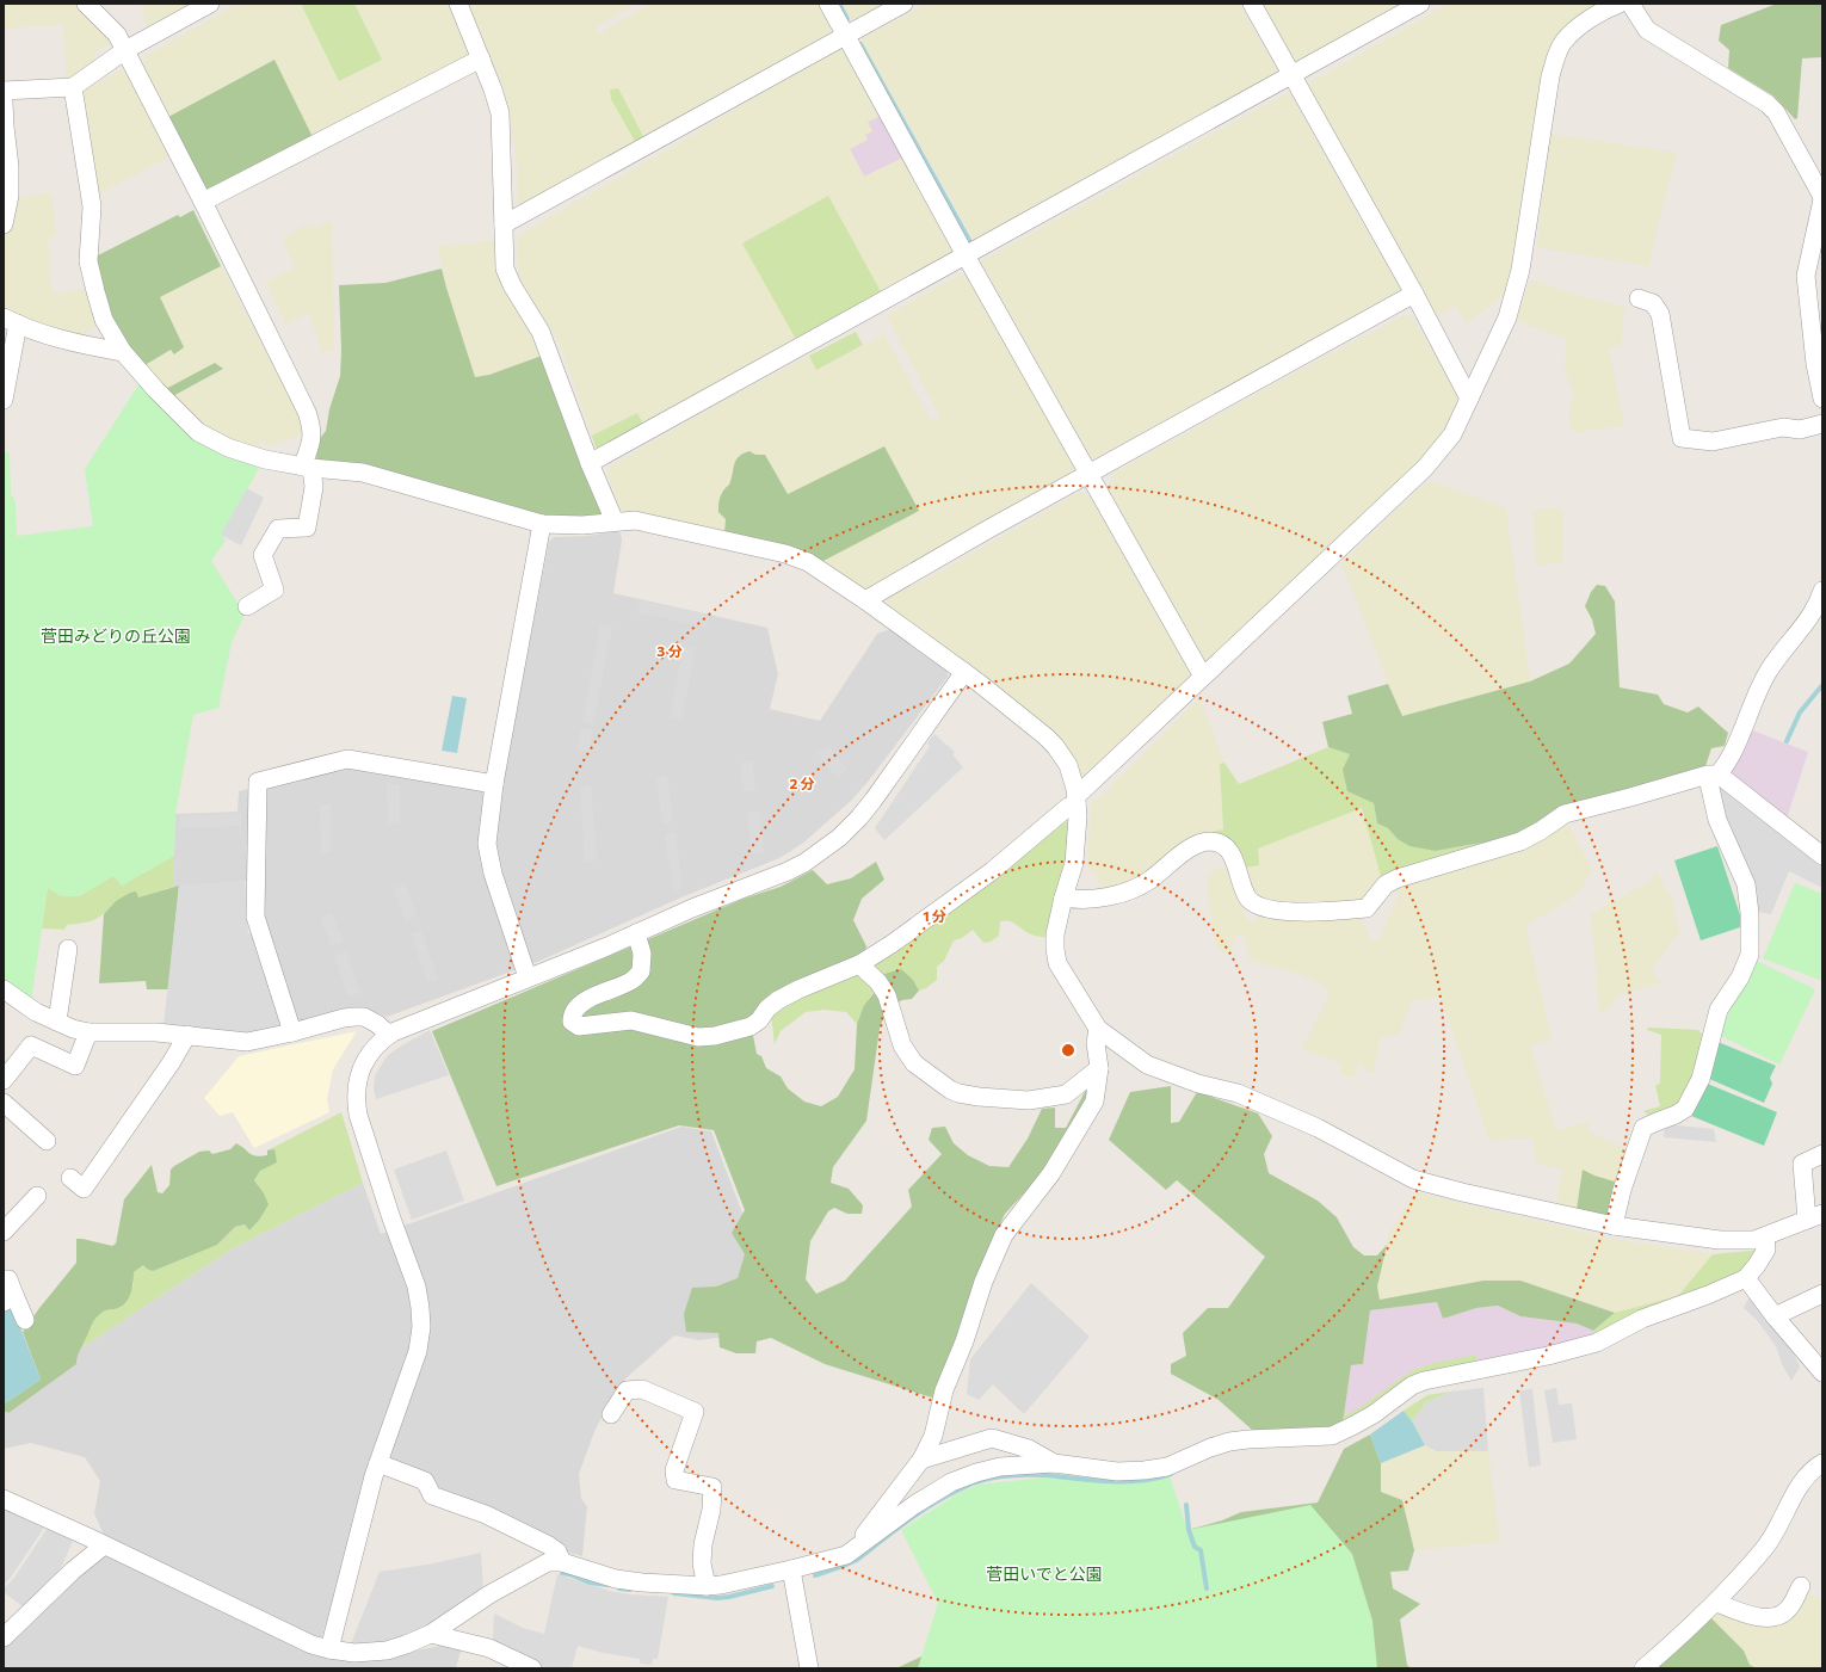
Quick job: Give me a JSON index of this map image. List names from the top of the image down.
{
  "parks": ["菅田みどりの丘公園", "菅田いでと公園"],
  "rings": ["3 分", "2 分", "1 分"]
}
